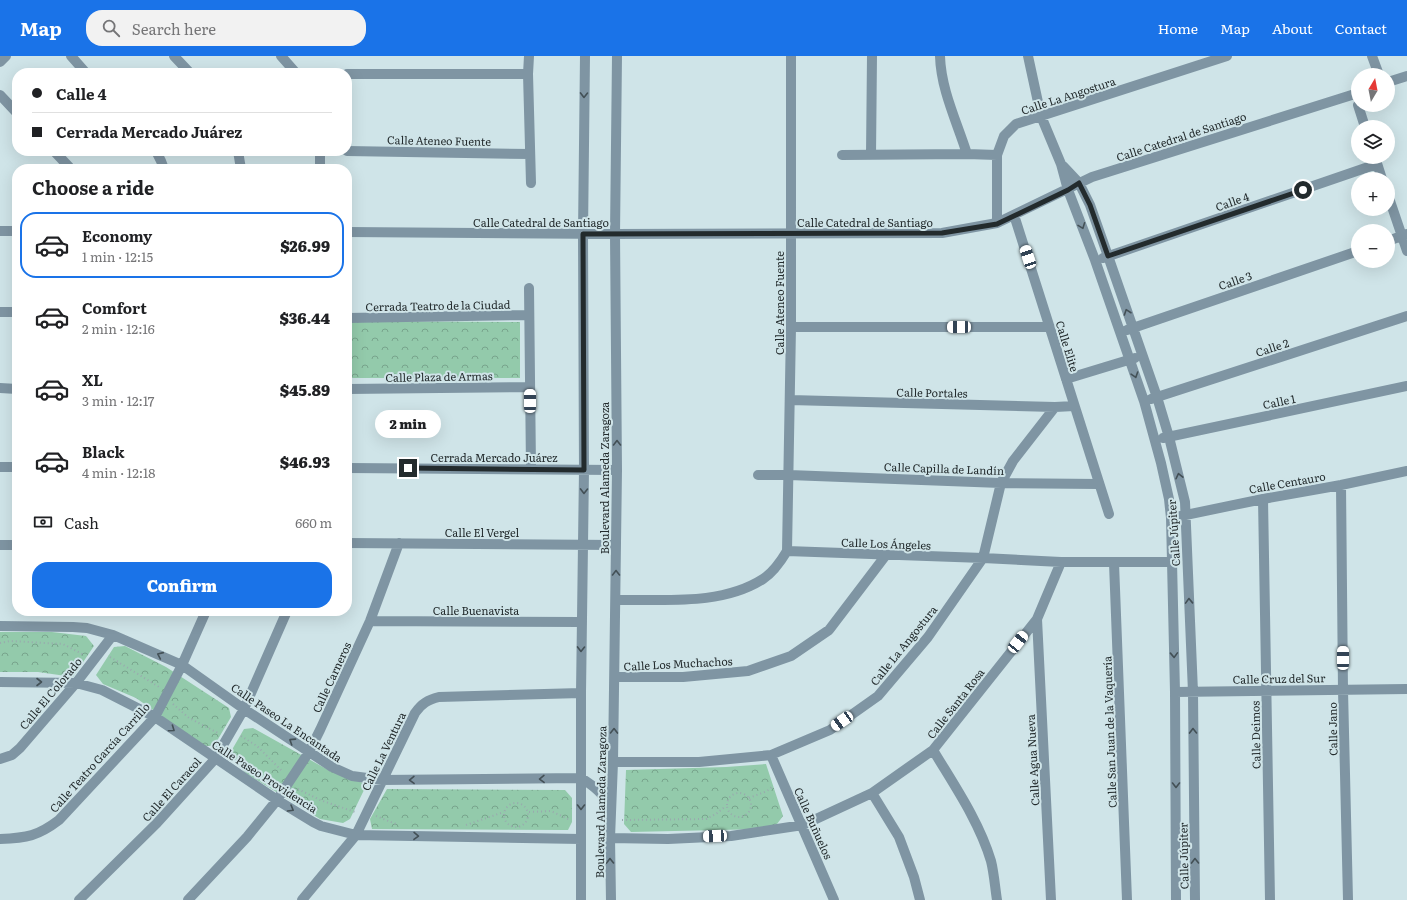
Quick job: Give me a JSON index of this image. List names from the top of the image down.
{
  "streets": {
    "street": [
      "Calle La Angostura",
      "Calle Catedral de Santiago",
      "Calle Ateneo Fuente",
      "Calle 4",
      "Calle 3",
      "Cerrada Teatro de la Ciudad",
      "Calle Elite",
      "Calle 2",
      "Calle Plaza de Armas",
      "Calle Portales",
      "Calle 1",
      "Cerrada Mercado Juárez",
      "Calle Capilla de Landín",
      "Boulevard Alameda Zaragoza",
      "Calle Centauro",
      "Calle El Vergel",
      "Calle Júpiter",
      "Calle Los Ángeles",
      "Calle Buenavista",
      "Calle Los Muchachos",
      "Calle Carneros",
      "Calle Cruz del Sur",
      "Calle El Colorado",
      "Calle Santa Rosa",
      "Calle Paseo La Encantada",
      "Calle Jano",
      "Calle San Juan de la Vaquería",
      "Calle Deimos",
      "Calle La Ventura",
      "Calle Teatro García Carrillo",
      "Calle Agua Nueva",
      "Calle Paseo Providencia",
      "Calle El Caracol",
      "Calle Buñuelos"
    ]
  },
  "crossings": [
    ["Calle La Angostura", "Calle Catedral de Santiago"],
    ["Calle La Angostura", "Calle Portales"],
    ["Calle La Angostura", "Calle Capilla de Landín"],
    ["Calle La Angostura", "Boulevard Alameda Zaragoza"],
    ["Calle La Angostura", "Calle Júpiter"],
    ["Calle La Angostura", "Calle Los Ángeles"],
    ["Calle La Angostura", "Calle Buñuelos"],
    ["Calle Catedral de Santiago", "Calle Ateneo Fuente"],
    ["Calle Catedral de Santiago", "Calle Elite"],
    ["Calle Catedral de Santiago", "Boulevard Alameda Zaragoza"],
    ["Calle Catedral de Santiago", "Calle Júpiter"],
    ["Calle Ateneo Fuente", "Calle Portales"],
    ["Calle Ateneo Fuente", "Calle Capilla de Landín"],
    ["Calle Ateneo Fuente", "Calle Los Ángeles"],
    ["Calle 4", "Calle Júpiter"],
    ["Calle 3", "Calle Júpiter"],
    ["Calle Elite", "Calle Portales"],
    ["Calle Elite", "Calle Capilla de Landín"],
    ["Calle 2", "Calle Júpiter"],
    ["Calle 1", "Calle Júpiter"],
    ["Cerrada Mercado Juárez", "Boulevard Alameda Zaragoza"],
    ["Boulevard Alameda Zaragoza", "Calle El Vergel"],
    ["Boulevard Alameda Zaragoza", "Calle Buenavista"],
    ["Boulevard Alameda Zaragoza", "Calle Los Muchachos"],
    ["Boulevard Alameda Zaragoza", "Calle Santa Rosa"],
    ["Boulevard Alameda Zaragoza", "Calle Paseo La Encantada"],
    ["Boulevard Alameda Zaragoza", "Calle La Ventura"],
    ["Boulevard Alameda Zaragoza", "Calle Paseo Providencia"],
    ["Calle Centauro", "Calle Júpiter"],
    ["Calle Centauro", "Calle Jano"],
    ["Calle Centauro", "Calle Deimos"],
    ["Calle El Vergel", "Calle Carneros"],
    ["Calle Júpiter", "Calle Los Ángeles"],
    ["Calle Júpiter", "Calle Cruz del Sur"],
    ["Calle Los Ángeles", "Calle Los Muchachos"],
    ["Calle Los Ángeles", "Calle Santa Rosa"],
    ["Calle Los Ángeles", "Calle San Juan de la Vaquería"],
    ["Calle Buenavista", "Calle Carneros"],
    ["Calle Carneros", "Calle Paseo La Encantada"],
    ["Calle Carneros", "Calle Paseo Providencia"],
    ["Calle Cruz del Sur", "Calle Jano"],
    ["Calle Cruz del Sur", "Calle Deimos"],
    ["Calle El Colorado", "Calle Paseo La Encantada"],
    ["Calle El Colorado", "Calle Paseo Providencia"],
    ["Calle Santa Rosa", "Calle Agua Nueva"],
    ["Calle Santa Rosa", "Calle Buñuelos"],
    ["Calle Paseo La Encantada", "Calle La Ventura"],
    ["Calle Paseo La Encantada", "Calle Teatro García Carrillo"],
    ["Calle Paseo La Encantada", "Calle El Caracol"],
    ["Calle La Ventura", "Calle Paseo Providencia"],
    ["Calle Teatro García Carrillo", "Calle Paseo Providencia"],
    ["Calle Paseo Providencia", "Calle El Caracol"]
  ],
  "one_way": ["Calle Paseo La Encantada", "Calle Paseo Providencia"],
  "north": "top",
  "page": {
    "header": "Map",
    "search": "Search here",
    "nav": [
      "Home",
      "Map",
      "About",
      "Contact"
    ],
    "map_buttons": ["+", "−"],
    "banner": ["Calle 4", "Cerrada Mercado Juárez"],
    "heading": "Choose a ride",
    "list": [
      {
        "name": "Economy",
        "note": "1 min · 12:15",
        "value": "$26.99"
      },
      {
        "name": "Comfort",
        "note": "2 min · 12:16",
        "value": "$36.44"
      },
      {
        "name": "XL",
        "note": "3 min · 12:17",
        "value": "$45.89"
      },
      {
        "name": "Black",
        "note": "4 min · 12:18",
        "value": "$46.93"
      }
    ],
    "bubble": "2 min",
    "pay": ["Cash", "660 m"],
    "buttons": "Confirm"
  }
}
